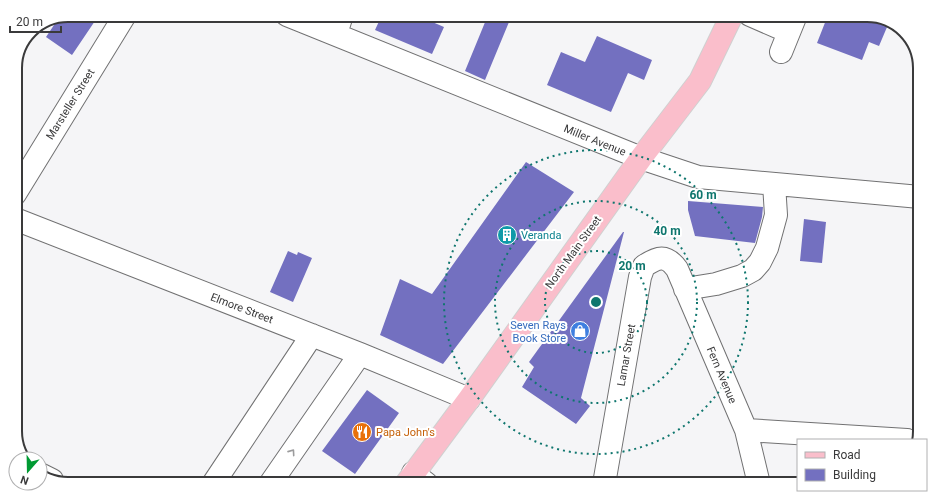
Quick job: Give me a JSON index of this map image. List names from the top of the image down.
{
  "streets": {
    "main road": ["North Main Street"],
    "street": [
      "Marsteller Street",
      "Miller Avenue",
      "Elmore Street",
      "Lamar Street",
      "Fern Avenue"
    ]
  },
  "crossings": [
    ["Miller Avenue", "North Main Street"],
    ["North Main Street", "Elmore Street"],
    ["Lamar Street", "Fern Avenue"]
  ],
  "places": {
    "building": ["Veranda"],
    "shop": ["Seven Rays Book Store"],
    "restaurant": ["Papa John's"]
  },
  "legend": ["Road", "Building"],
  "scale_bar": "20 m",
  "north": "bottom",
  "rings": ["60 m", "40 m", "20 m"]
}
